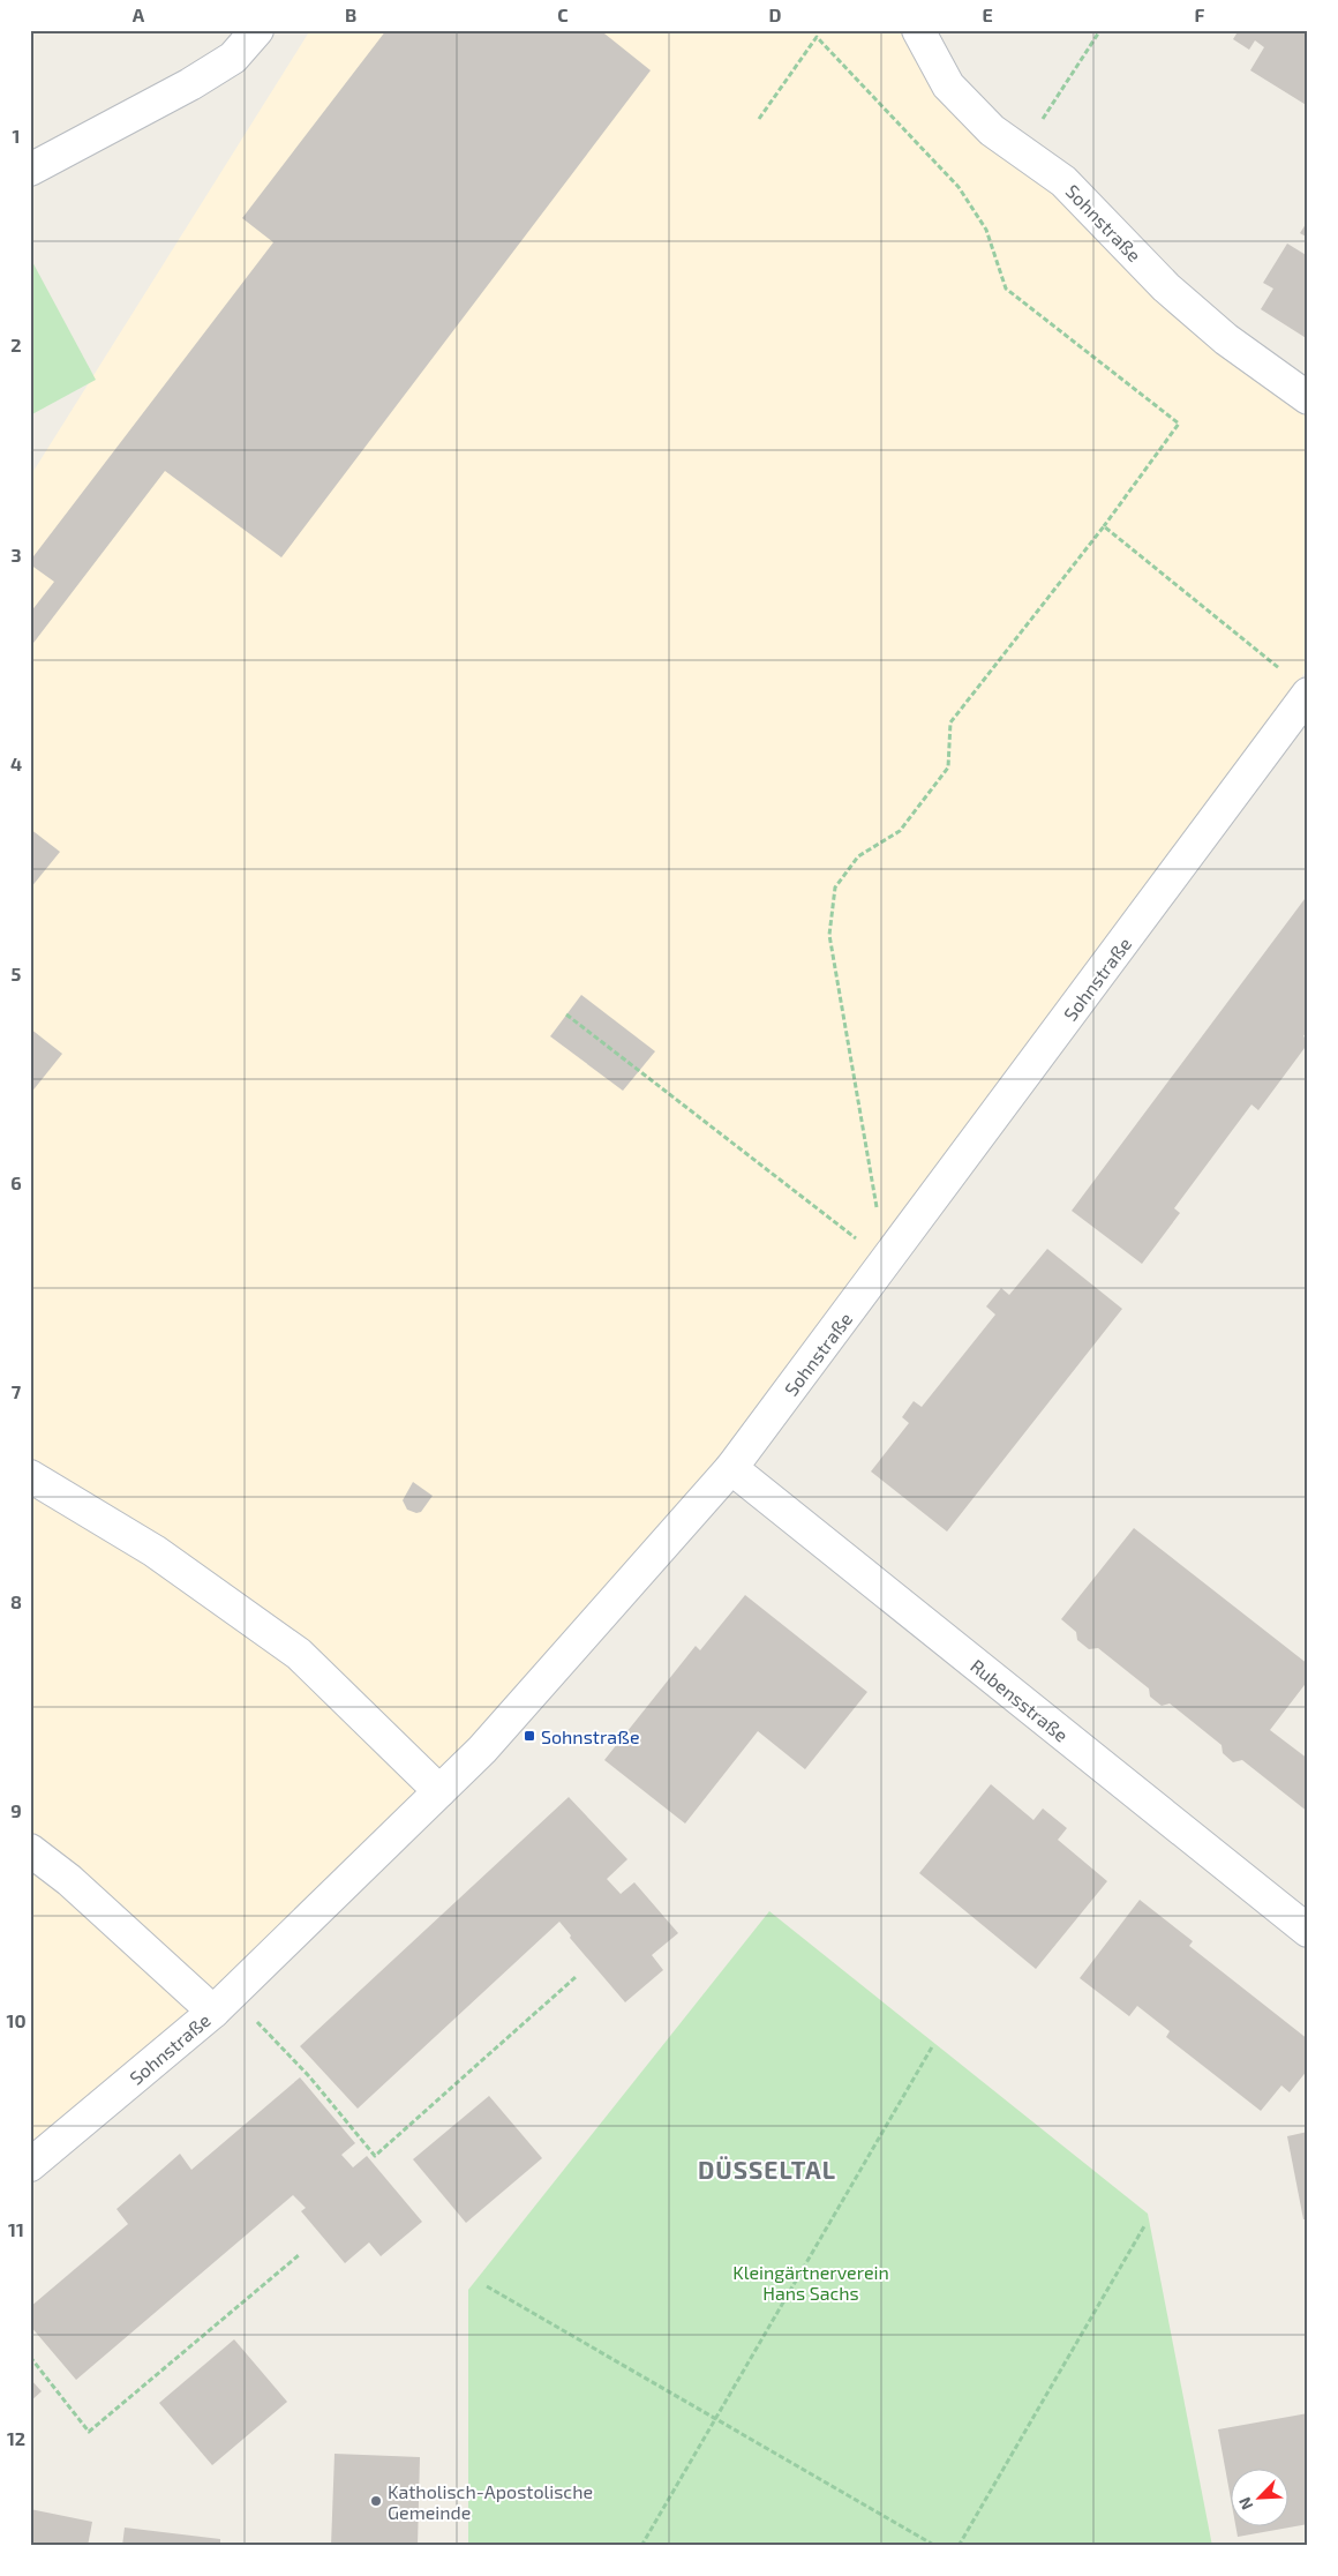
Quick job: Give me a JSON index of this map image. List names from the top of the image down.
{
  "streets": {
    "street": ["Sohnstraße", "Rubensstraße"]
  },
  "crossings": [
    ["Sohnstraße", "Rubensstraße"]
  ],
  "districts": ["DÜSSELTAL"],
  "parks": ["Kleingärtnerverein Hans Sachs"],
  "places": {
    "transit": ["Sohnstraße"],
    "other": ["Katholisch-Apostolische Gemeinde"]
  },
  "north": "bottom left",
  "grid": {
    "columns": [
      "A",
      "B",
      "C",
      "D",
      "E",
      "F"
    ],
    "rows": [
      "1",
      "2",
      "3",
      "4",
      "5",
      "6",
      "7",
      "8",
      "9",
      "10",
      "11",
      "12"
    ]
  }
}
